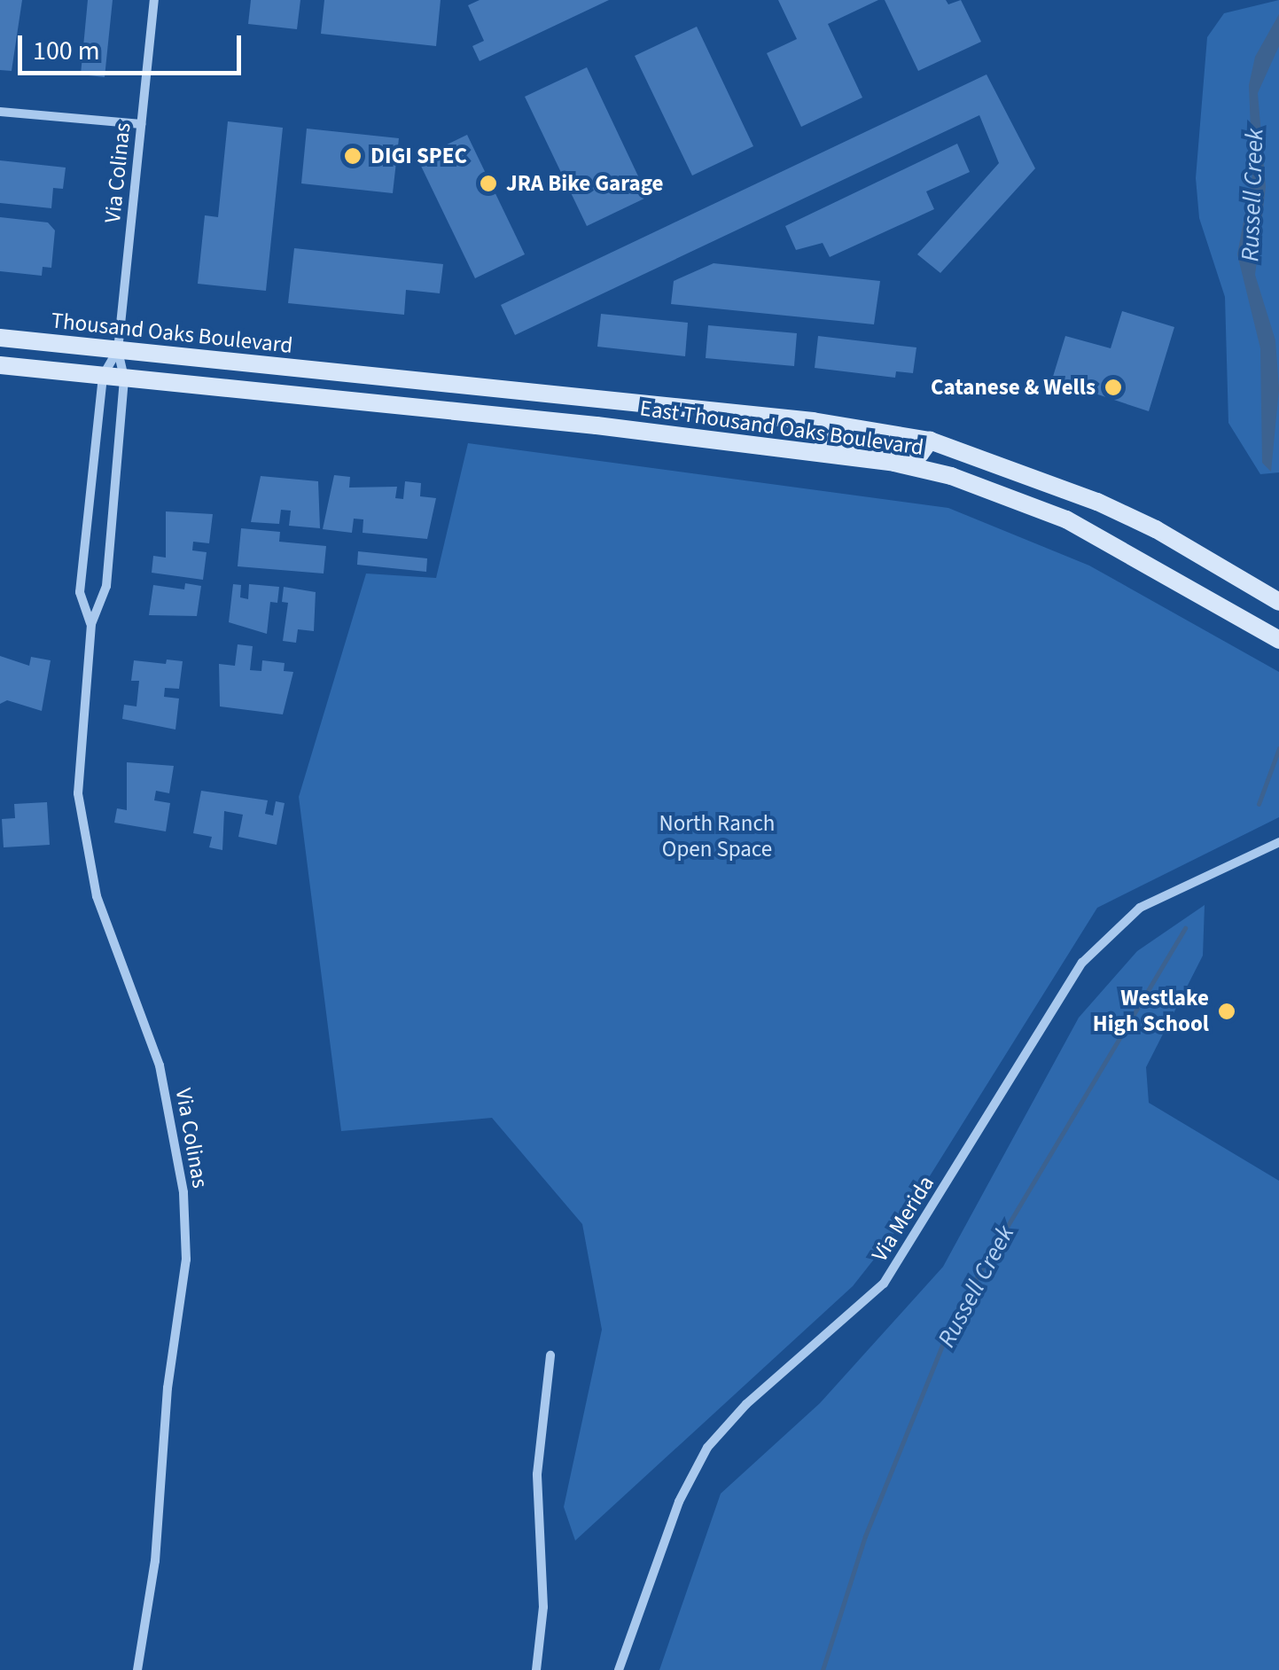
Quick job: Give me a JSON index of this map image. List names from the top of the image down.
{
  "streets": {
    "main road": ["Thousand Oaks Boulevard", "East Thousand Oaks Boulevard"],
    "street": ["Via Colinas", "Via Merida"]
  },
  "crossings": [
    ["Via Colinas", "Thousand Oaks Boulevard"],
    ["Via Colinas", "East Thousand Oaks Boulevard"],
    ["Thousand Oaks Boulevard", "East Thousand Oaks Boulevard"]
  ],
  "water": ["Russell Creek"],
  "parks": ["North Ranch Open Space"],
  "places": [
    "DIGI SPEC",
    "JRA Bike Garage",
    "Catanese & Wells",
    "Westlake High School"
  ],
  "scale_bar": "100 m"
}
